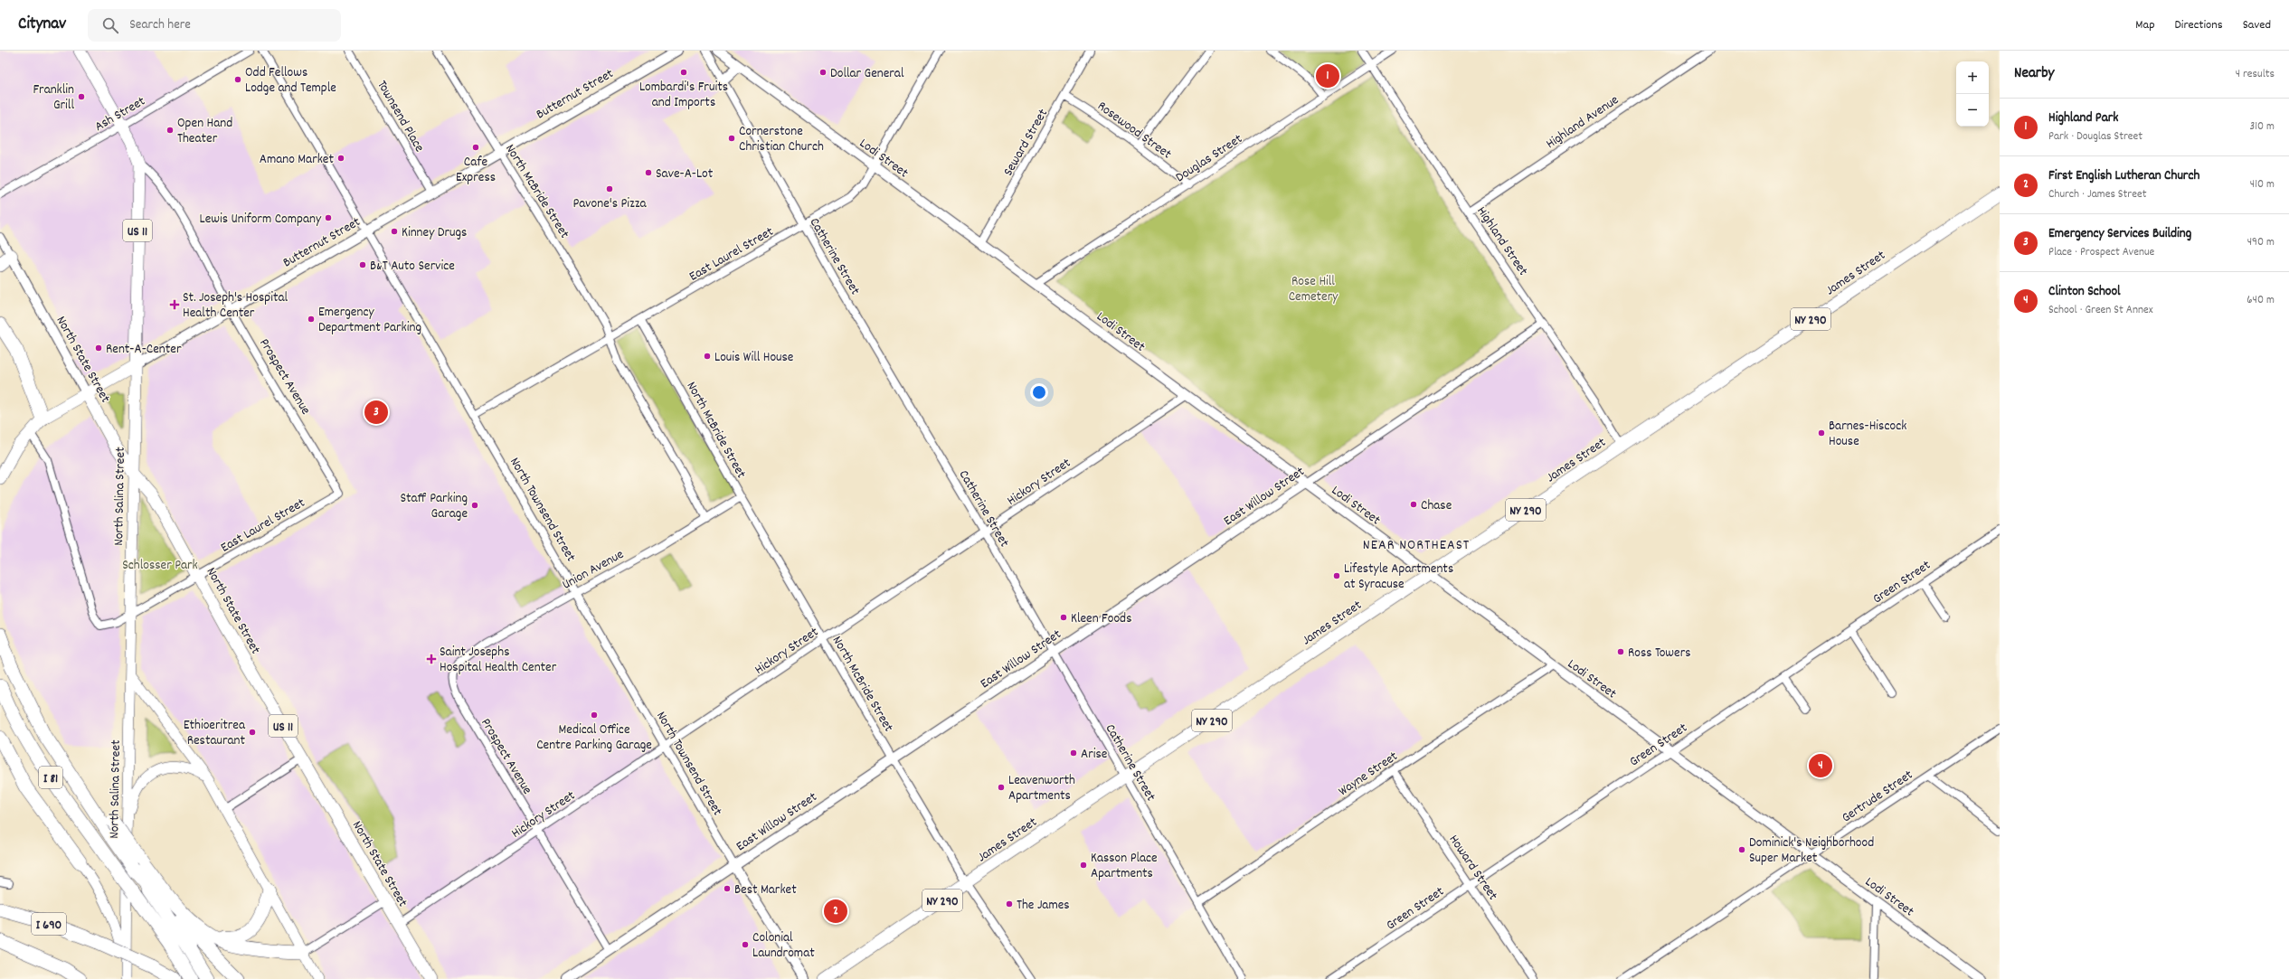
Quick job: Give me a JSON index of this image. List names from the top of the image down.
{
  "streets": {
    "highway": ["I 81", "I 690"],
    "main road": [
      "Butternut Street",
      "US 11",
      "James Street",
      "NY 290",
      "North State Street",
      "North Salina Street"
    ],
    "street": [
      "Ash Street",
      "Townsend Place",
      "Highland Avenue",
      "Rosewood Street",
      "Seward Street",
      "Lodi Street",
      "Douglas Street",
      "North McBride Street",
      "Highland Street",
      "East Laurel Street",
      "Catherine Street",
      "Prospect Avenue",
      "Hickory Street",
      "East Willow Street",
      "North Townsend Street",
      "Union Avenue",
      "Green Street",
      "Wayne Street",
      "Gertrude Street",
      "Howard Street"
    ]
  },
  "crossings": [
    ["Butternut Street", "Townsend Place"],
    ["Butternut Street", "North McBride Street"],
    ["Butternut Street", "East Laurel Street"],
    ["Butternut Street", "North State Street"],
    ["Butternut Street", "Prospect Avenue"],
    ["Butternut Street", "North Salina Street"],
    ["Butternut Street", "North Townsend Street"],
    ["Ash Street", "North Salina Street"],
    ["Highland Avenue", "Highland Street"],
    ["Rosewood Street", "Seward Street"],
    ["Rosewood Street", "Douglas Street"],
    ["Seward Street", "Lodi Street"],
    ["Lodi Street", "Douglas Street"],
    ["Lodi Street", "East Laurel Street"],
    ["Lodi Street", "James Street"],
    ["Lodi Street", "Hickory Street"],
    ["Lodi Street", "East Willow Street"],
    ["Lodi Street", "Green Street"],
    ["Lodi Street", "Wayne Street"],
    ["Lodi Street", "Gertrude Street"],
    ["Douglas Street", "Highland Street"],
    ["North McBride Street", "East Laurel Street"],
    ["North McBride Street", "James Street"],
    ["North McBride Street", "Hickory Street"],
    ["North McBride Street", "East Willow Street"],
    ["North McBride Street", "Union Avenue"],
    ["Highland Street", "James Street"],
    ["Highland Street", "East Willow Street"],
    ["East Laurel Street", "Catherine Street"],
    ["East Laurel Street", "North State Street"],
    ["East Laurel Street", "Prospect Avenue"],
    ["East Laurel Street", "North Salina Street"],
    ["East Laurel Street", "North Townsend Street"],
    ["Catherine Street", "James Street"],
    ["Catherine Street", "Hickory Street"],
    ["Catherine Street", "East Willow Street"],
    ["Catherine Street", "Wayne Street"],
    ["North State Street", "Hickory Street"],
    ["North State Street", "North Salina Street"],
    ["Prospect Avenue", "Hickory Street"],
    ["Prospect Avenue", "East Willow Street"],
    ["Prospect Avenue", "North Salina Street"],
    ["Prospect Avenue", "Union Avenue"],
    ["Hickory Street", "North Townsend Street"],
    ["East Willow Street", "North Townsend Street"],
    ["North Townsend Street", "Union Avenue"],
    ["Green Street", "Howard Street"],
    ["Wayne Street", "Howard Street"]
  ],
  "districts": ["NEAR NORTHEAST"],
  "parks": ["Rose Hill Cemetery", "Schlosser Park"],
  "places": {
    "other": [
      "Lombardi's Fruits and Imports",
      "Dollar General",
      "Odd Fellows Lodge and Temple",
      "Franklin Grill",
      "Open Hand Theater",
      "Cornerstone Christian Church",
      "Cafe Express",
      "Amano Market",
      "Save-A-Lot",
      "Pavone's Pizza",
      "Lewis Uniform Company",
      "Kinney Drugs",
      "B&T Auto Service",
      "Emergency Department Parking",
      "Rent-A-Center",
      "Louis Will House",
      "Barnes-Hiscock House",
      "Chase",
      "Staff Parking Garage",
      "Lifestyle Apartments at Syracuse",
      "Kleen Foods",
      "Ross Towers",
      "Medical Office Centre Parking Garage",
      "Ethioeritrea Restaurant",
      "Arise",
      "Leavenworth Apartments",
      "Dominick's Neighborhood Super Market",
      "Kasson Place Apartments",
      "Best Market",
      "The James",
      "Colonial Laundromat"
    ],
    "health": ["St. Joseph's Hospital Health Center", "Saint Josephs Hospital Health Center"]
  },
  "page": {
    "header": "Citynav",
    "search": "Search here",
    "nav": ["Map", "Directions", "Saved"],
    "heading": ["Nearby", "4 results"],
    "map_buttons": ["+", "−"],
    "pins": [
      "1",
      "3",
      "4",
      "2"
    ],
    "list": [
      {
        "mark": "1",
        "name": "Highland Park",
        "note": "Park · Douglas Street",
        "value": "310 m"
      },
      {
        "mark": "2",
        "name": "First English Lutheran Church",
        "note": "Church · James Street",
        "value": "410 m"
      },
      {
        "mark": "3",
        "name": "Emergency Services Building",
        "note": "Place · Prospect Avenue",
        "value": "490 m"
      },
      {
        "mark": "4",
        "name": "Clinton School",
        "note": "School · Green St Annex",
        "value": "640 m"
      }
    ]
  }
}
